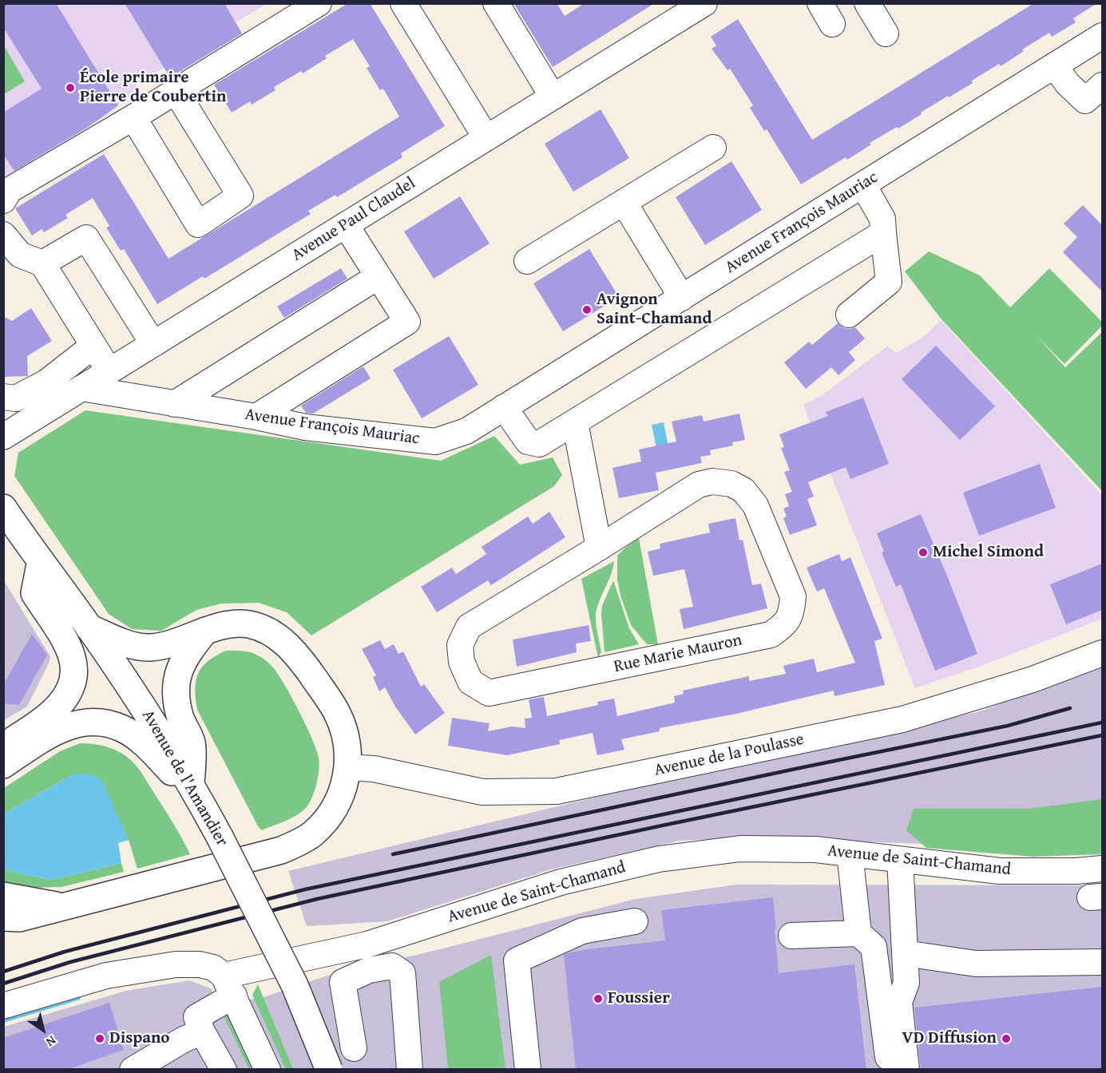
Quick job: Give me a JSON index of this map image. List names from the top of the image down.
{
  "streets": {
    "main road": ["Avenue de l'Amandier"],
    "street": [
      "Avenue Paul Claudel",
      "Avenue François Mauriac",
      "Rue Marie Mauron",
      "Avenue de la Poulasse",
      "Avenue de Saint-Chamand"
    ]
  },
  "crossings": [
    ["Avenue Paul Claudel", "Avenue François Mauriac"]
  ],
  "places": [
    "École primaire Pierre de Coubertin",
    "Avignon Saint-Chamand",
    "Michel Simond",
    "Foussier",
    "Dispano",
    "VD Diffusion"
  ],
  "north": "bottom right"
}
